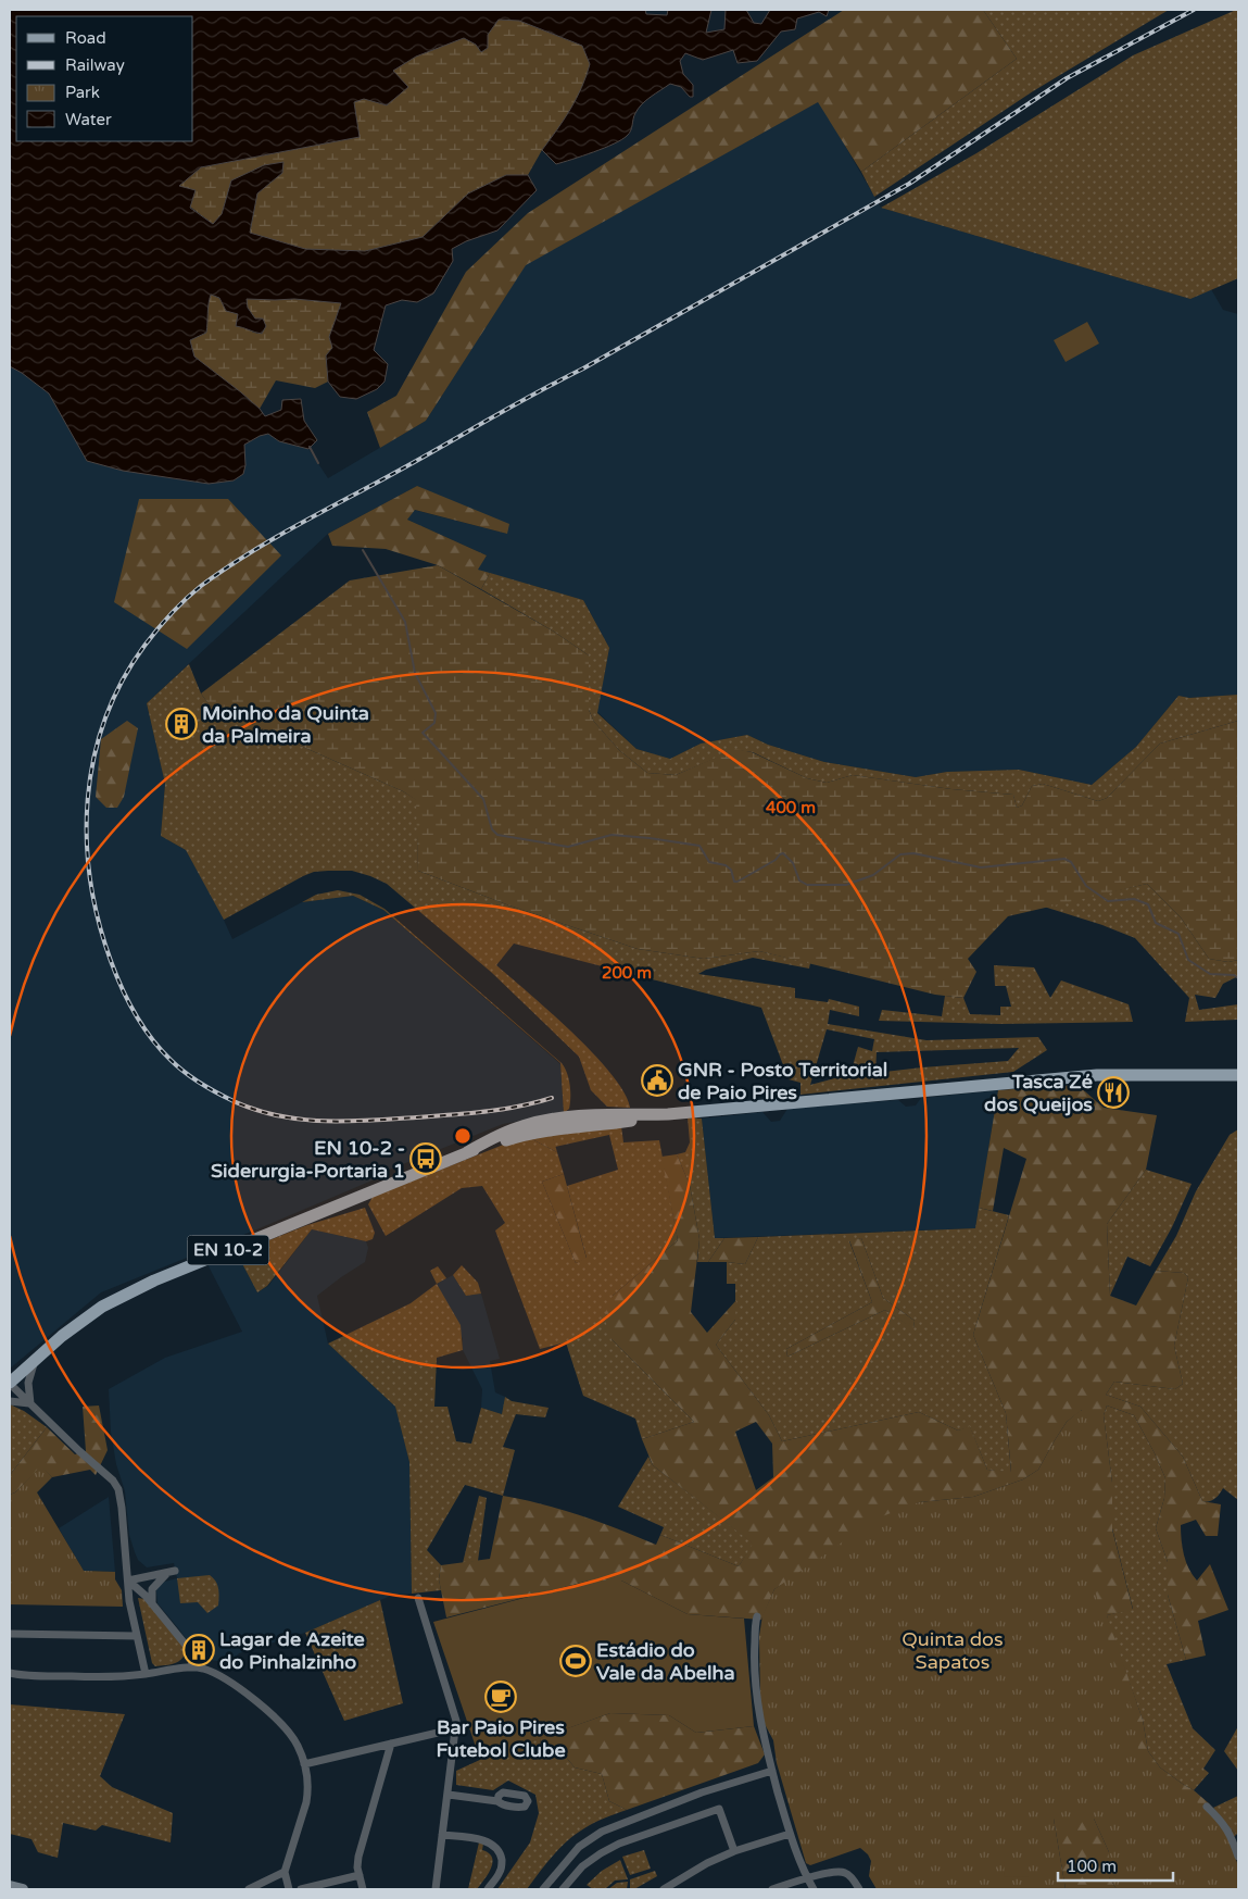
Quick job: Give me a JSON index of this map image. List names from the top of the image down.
{
  "streets": {
    "main road": ["EN 10-2"]
  },
  "parks": ["Quinta dos Sapatos"],
  "places": {
    "building": ["Moinho da Quinta da Palmeira", "Lagar de Azeite do Pinhalzinho"],
    "public building": ["GNR - Posto Territorial de Paio Pires"],
    "restaurant": ["Tasca Zé dos Queijos"],
    "bus stop": ["EN 10-2 - Siderurgia-Portaria 1"],
    "sports": ["Estádio do Vale da Abelha"],
    "cafe": ["Bar Paio Pires Futebol Clube"]
  },
  "legend": [
    "Road",
    "Railway",
    "Park",
    "Water"
  ],
  "scale_bar": "100 m",
  "rings": ["400 m", "200 m"]
}
